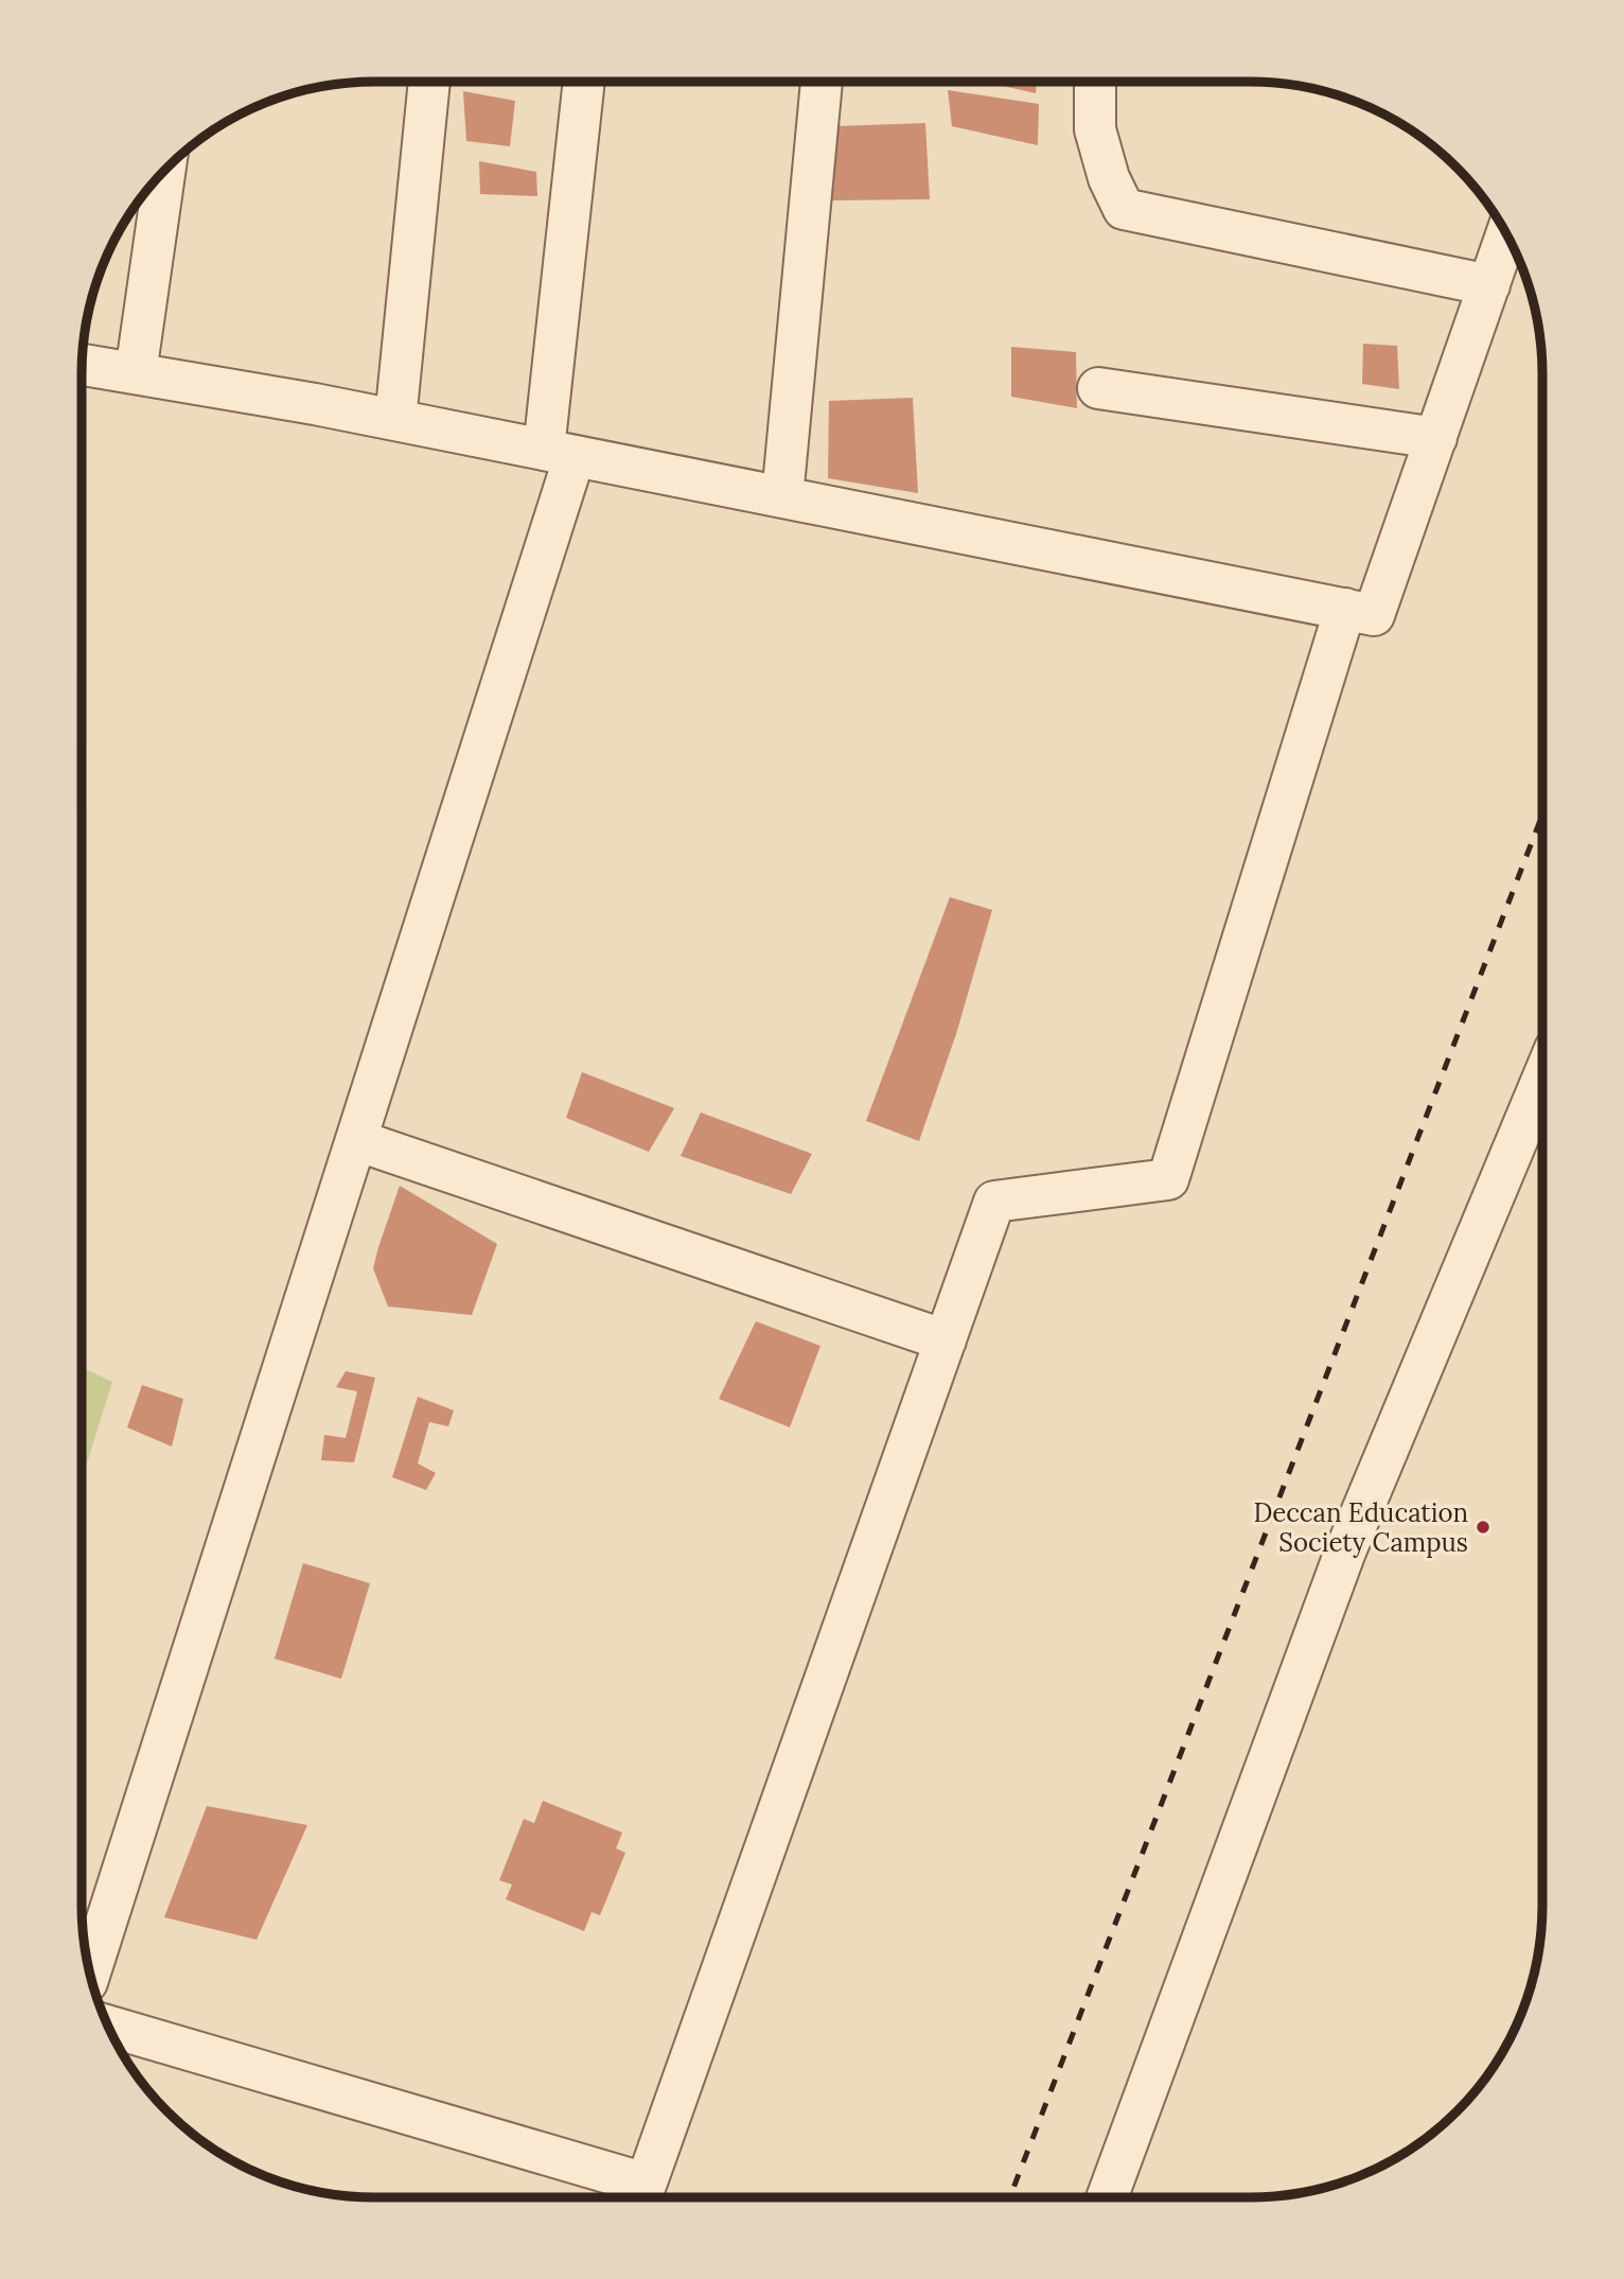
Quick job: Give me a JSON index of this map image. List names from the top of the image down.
{
  "places": ["Deccan Education Society Campus"]
}
